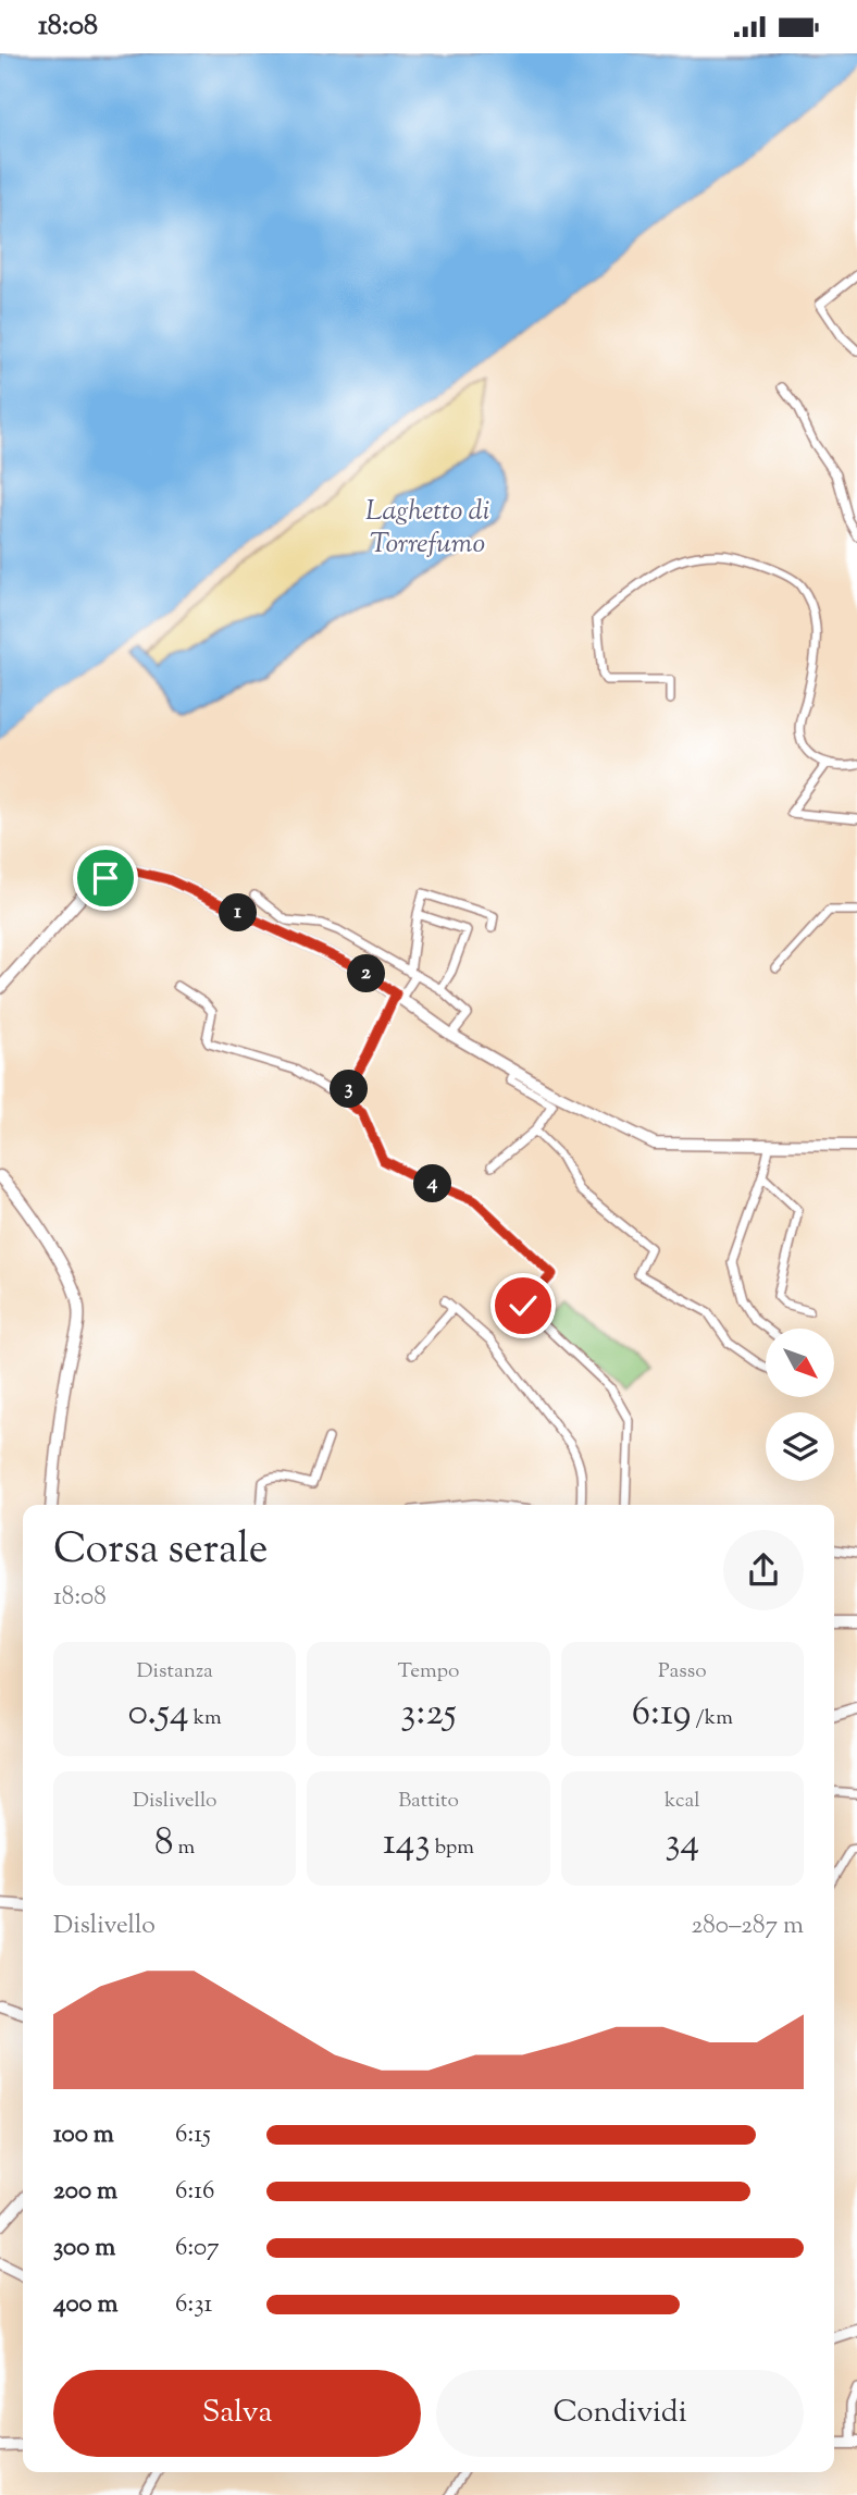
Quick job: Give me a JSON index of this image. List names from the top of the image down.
{
  "water": ["Laghetto di Torrefumo"],
  "north": "bottom right",
  "page": {
    "status": "18:08",
    "pins": [
      "1",
      "2",
      "3",
      "4"
    ],
    "heading": ["Corsa serale", "18:08"],
    "stats": [
      ["Distanza", "0.54 km"],
      ["Tempo", "3:25"],
      ["Passo", "6:19 /km"],
      ["Dislivello", "8 m"],
      ["Battito", "143 bpm"],
      ["kcal", "34"]
    ],
    "chart": ["Dislivello", "280–287 m"],
    "list": [
      {
        "name": "100 m",
        "note": "6:15"
      },
      {
        "name": "200 m",
        "note": "6:16"
      },
      {
        "name": "300 m",
        "note": "6:07"
      },
      {
        "name": "400 m",
        "note": "6:31"
      }
    ],
    "buttons": ["Salva", "Condividi"]
  }
}
